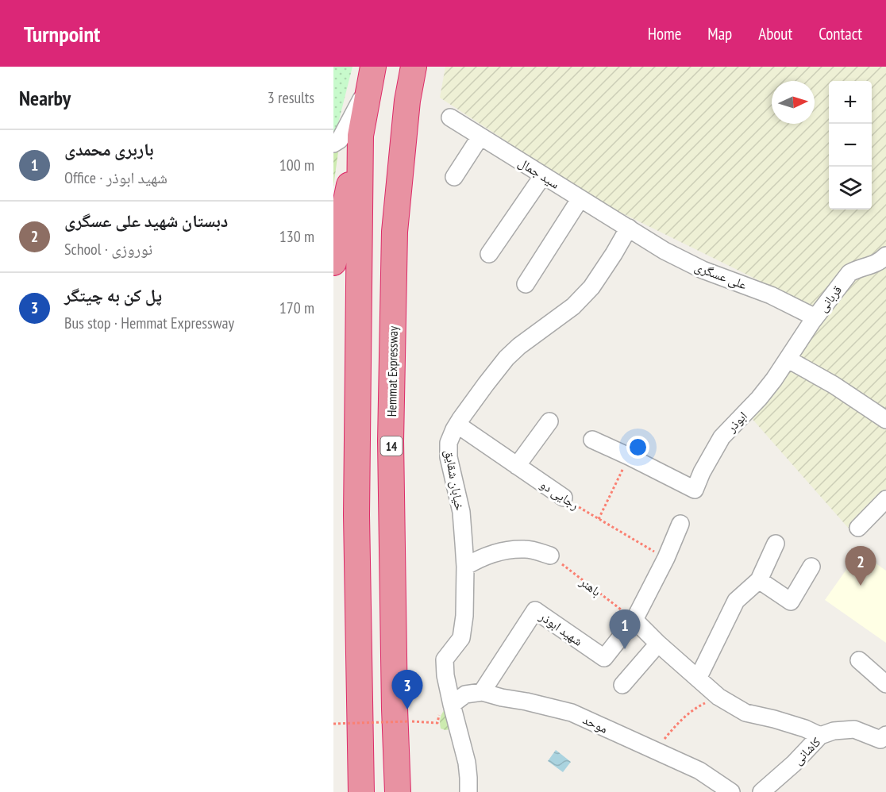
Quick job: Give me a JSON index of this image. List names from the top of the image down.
{
  "streets": {
    "highway": ["Hemmat Expressway", "14"],
    "street": [
      "سید جمال",
      "علی عسگری",
      "قربانی",
      "ابوذر",
      "خیابان شقایق",
      "رجایی دو",
      "شهید ابوذر",
      "موحد",
      "کاشانی"
    ],
    "path": ["باهنر"]
  },
  "crossings": [
    ["سید جمال", "علی عسگری"],
    ["سید جمال", "خیابان شقایق"],
    ["علی عسگری", "قربانی"],
    ["علی عسگری", "خیابان شقایق"],
    ["قربانی", "ابوذر"],
    ["خیابان شقایق", "رجایی دو"],
    ["باهنر", "شهید ابوذر"],
    ["شهید ابوذر", "موحد"]
  ],
  "north": "right",
  "page": {
    "header": "Turnpoint",
    "nav": [
      "Home",
      "Map",
      "About",
      "Contact"
    ],
    "heading": ["Nearby", "3 results"],
    "map_buttons": ["+", "−"],
    "list": [
      {
        "mark": "1",
        "name": "باربری محمدی",
        "note": "Office · شهید ابوذر",
        "value": "100 m"
      },
      {
        "mark": "2",
        "name": "دبستان شهید علی عسگری",
        "note": "School · نوروزی",
        "value": "130 m"
      },
      {
        "mark": "3",
        "name": "پل کن به چیتگر",
        "note": "Bus stop · Hemmat Expressway",
        "value": "170 m"
      }
    ],
    "pins": ["2", "1", "3"]
  }
}
